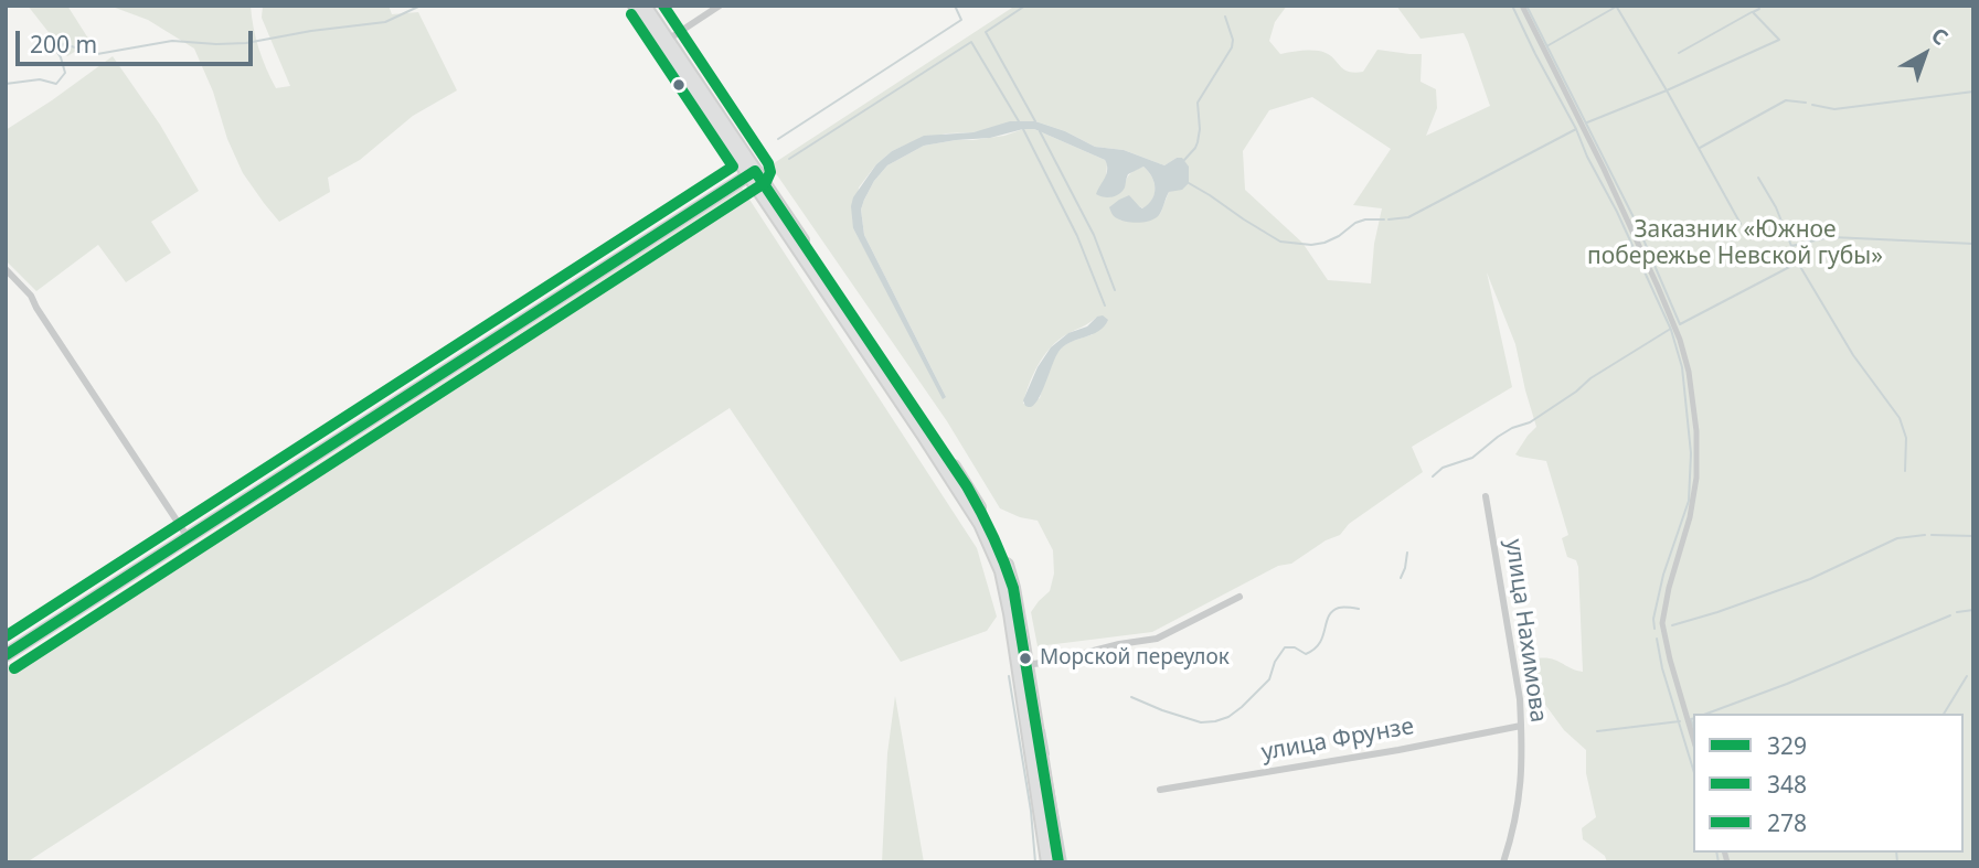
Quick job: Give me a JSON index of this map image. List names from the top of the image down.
{
  "streets": {
    "street": ["улица Нахимова", "улица Фрунзе"]
  },
  "crossings": [
    ["улица Нахимова", "улица Фрунзе"]
  ],
  "parks": ["Заказник «Южное побережье Невской губы»"],
  "places": ["Морской переулок"],
  "lines": ["transit line 348", "transit line 278", "transit line 329"],
  "legend": ["329", "348", "278"],
  "scale_bar": "200 m",
  "north": "top right"
}
